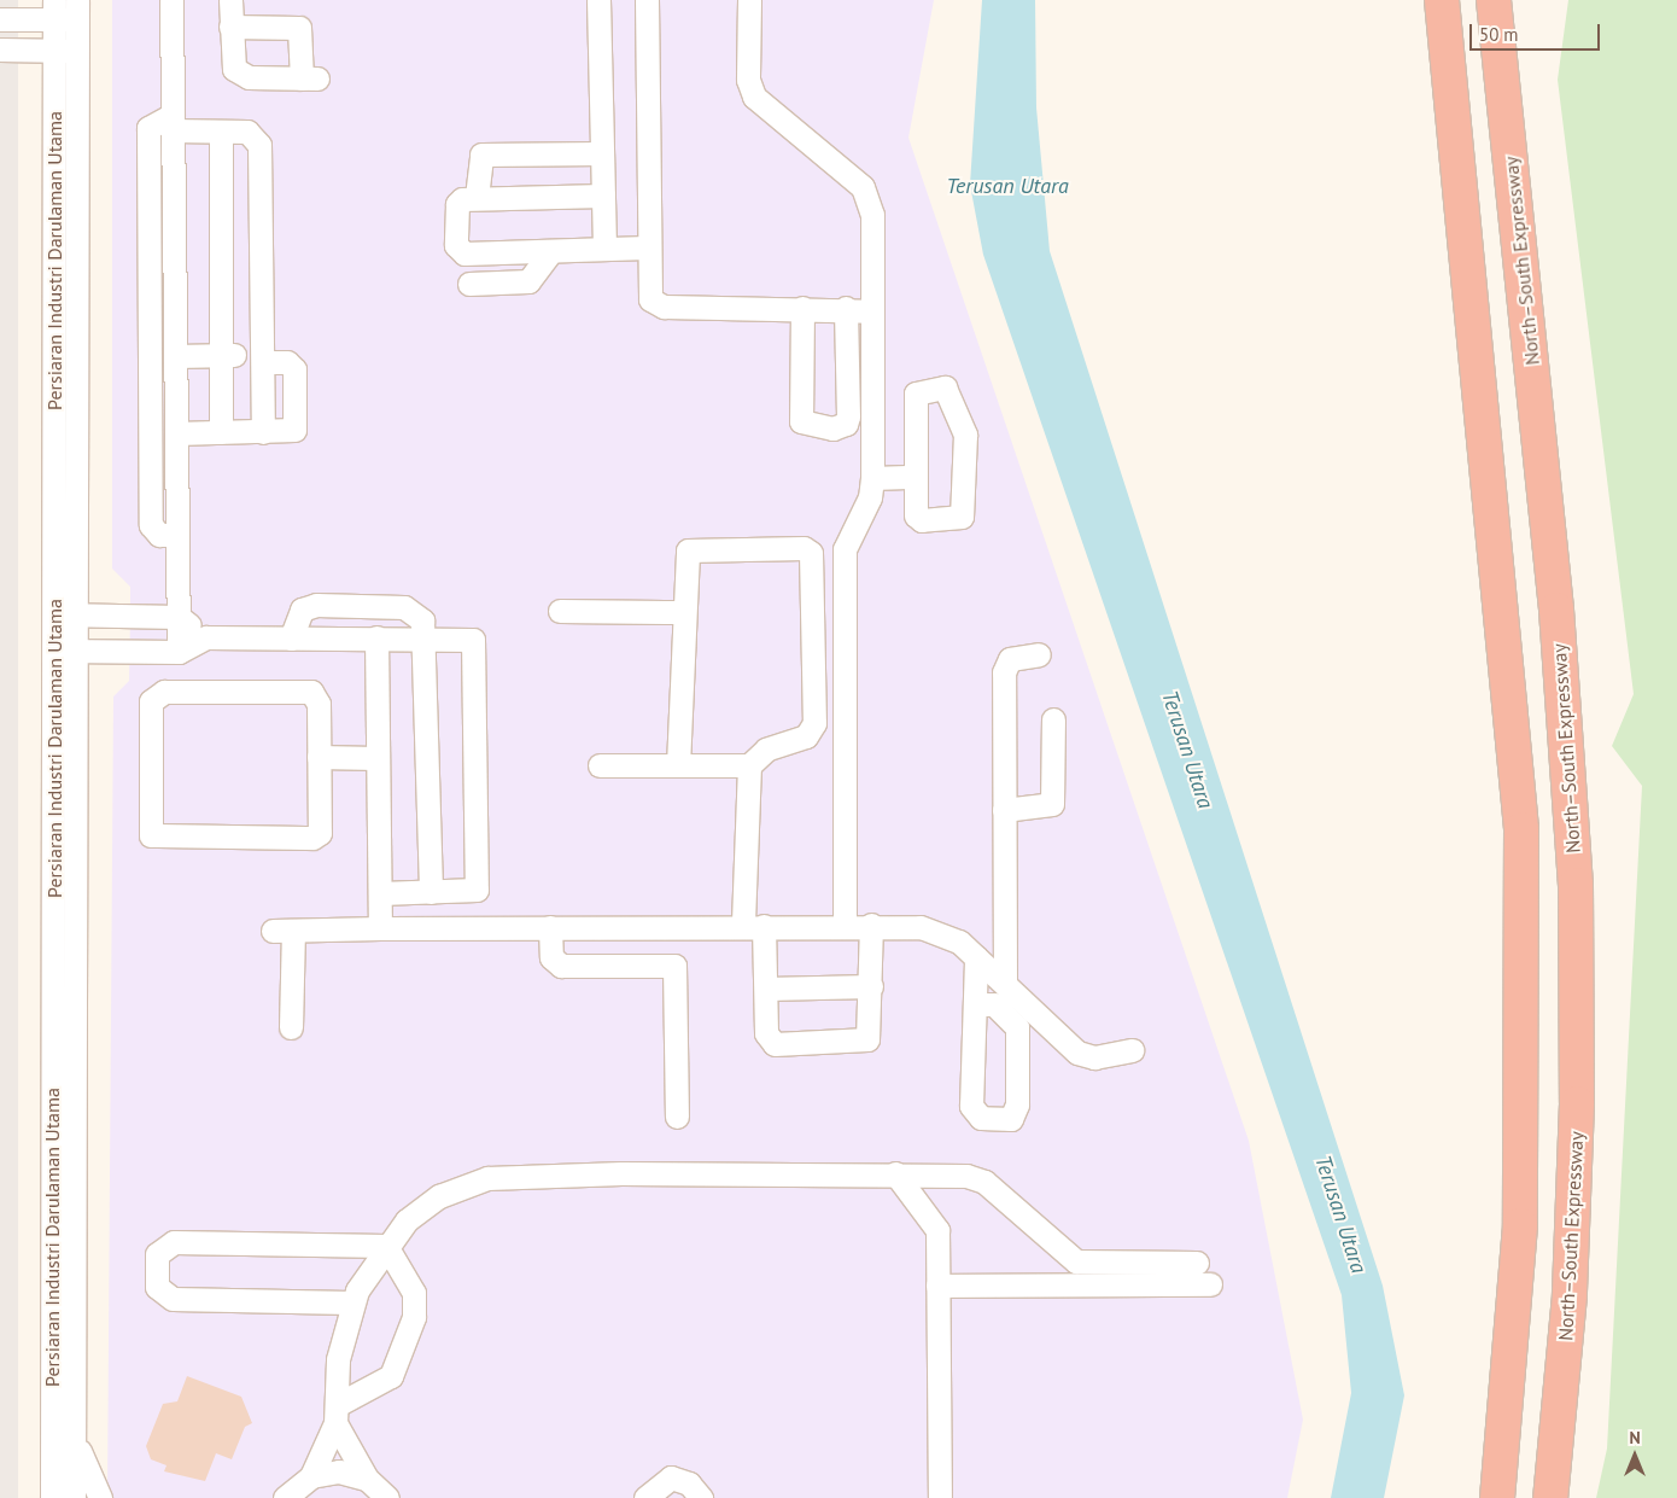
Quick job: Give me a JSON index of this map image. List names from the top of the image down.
{
  "streets": {
    "highway": ["North–South Expressway"],
    "street": ["Persiaran Industri Darulaman Utama"]
  },
  "water": ["Terusan Utara"],
  "scale_bar": "50 m",
  "north": "top"
}
